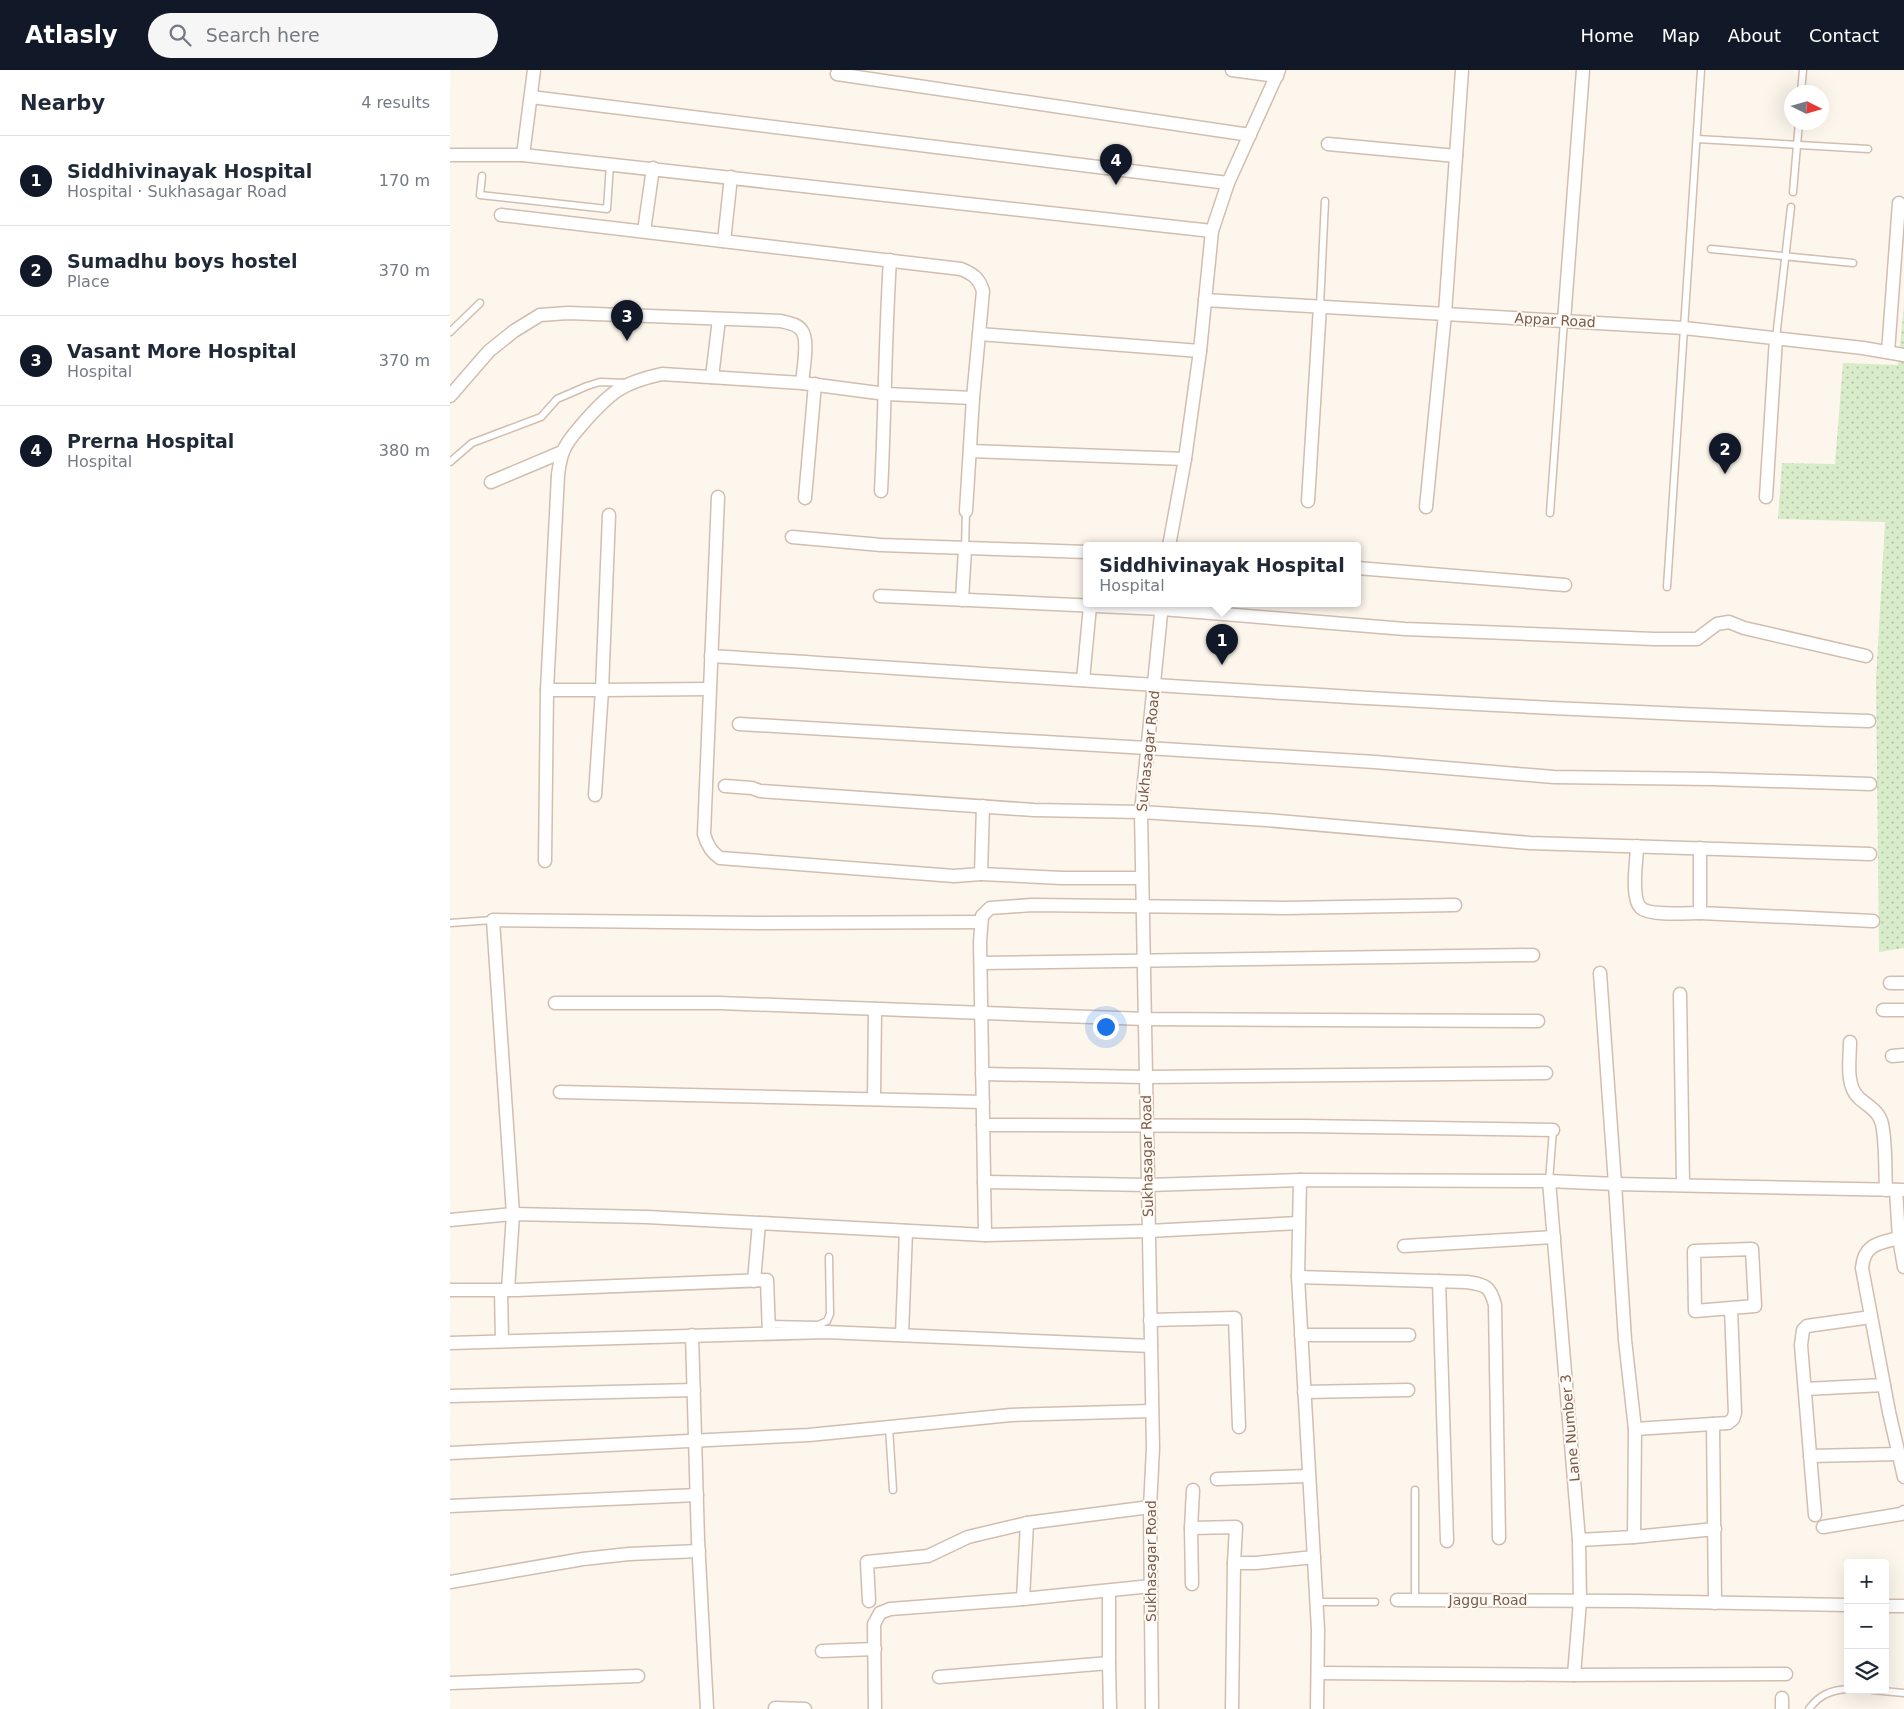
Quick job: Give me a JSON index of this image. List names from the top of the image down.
{
  "streets": {
    "street": [
      "Appar Road",
      "Sukhasagar Road",
      "Lane Number 3",
      "Jaggu Road"
    ]
  },
  "crossings": [
    ["Lane Number 3", "Jaggu Road"]
  ],
  "north": "right",
  "page": {
    "header": "Atlasly",
    "search": "Search here",
    "nav": [
      "Home",
      "Map",
      "About",
      "Contact"
    ],
    "heading": ["Nearby", "4 results"],
    "list": [
      {
        "mark": "1",
        "name": "Siddhivinayak Hospital",
        "note": "Hospital · Sukhasagar Road",
        "value": "170 m"
      },
      {
        "mark": "2",
        "name": "Sumadhu boys hostel",
        "note": "Place",
        "value": "370 m"
      },
      {
        "mark": "3",
        "name": "Vasant More Hospital",
        "note": "Hospital",
        "value": "370 m"
      },
      {
        "mark": "4",
        "name": "Prerna Hospital",
        "note": "Hospital",
        "value": "380 m"
      }
    ],
    "pins": [
      "4",
      "3",
      "2",
      "1"
    ],
    "popup": ["Siddhivinayak Hospital", "Hospital"],
    "map_buttons": ["+", "−"]
  }
}
